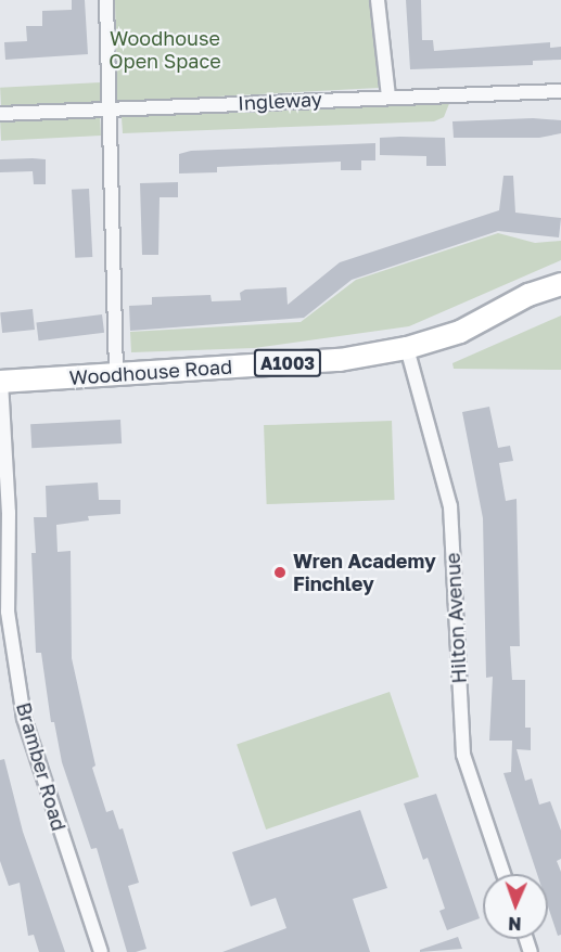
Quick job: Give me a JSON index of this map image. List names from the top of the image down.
{
  "streets": {
    "main road": ["A1003", "Woodhouse Road"],
    "street": ["Ingleway", "Hilton Avenue", "Bramber Road"]
  },
  "crossings": [
    ["Woodhouse Road", "Hilton Avenue"],
    ["Woodhouse Road", "Bramber Road"]
  ],
  "parks": ["Woodhouse Open Space"],
  "places": ["Wren Academy Finchley"],
  "north": "bottom"
}
